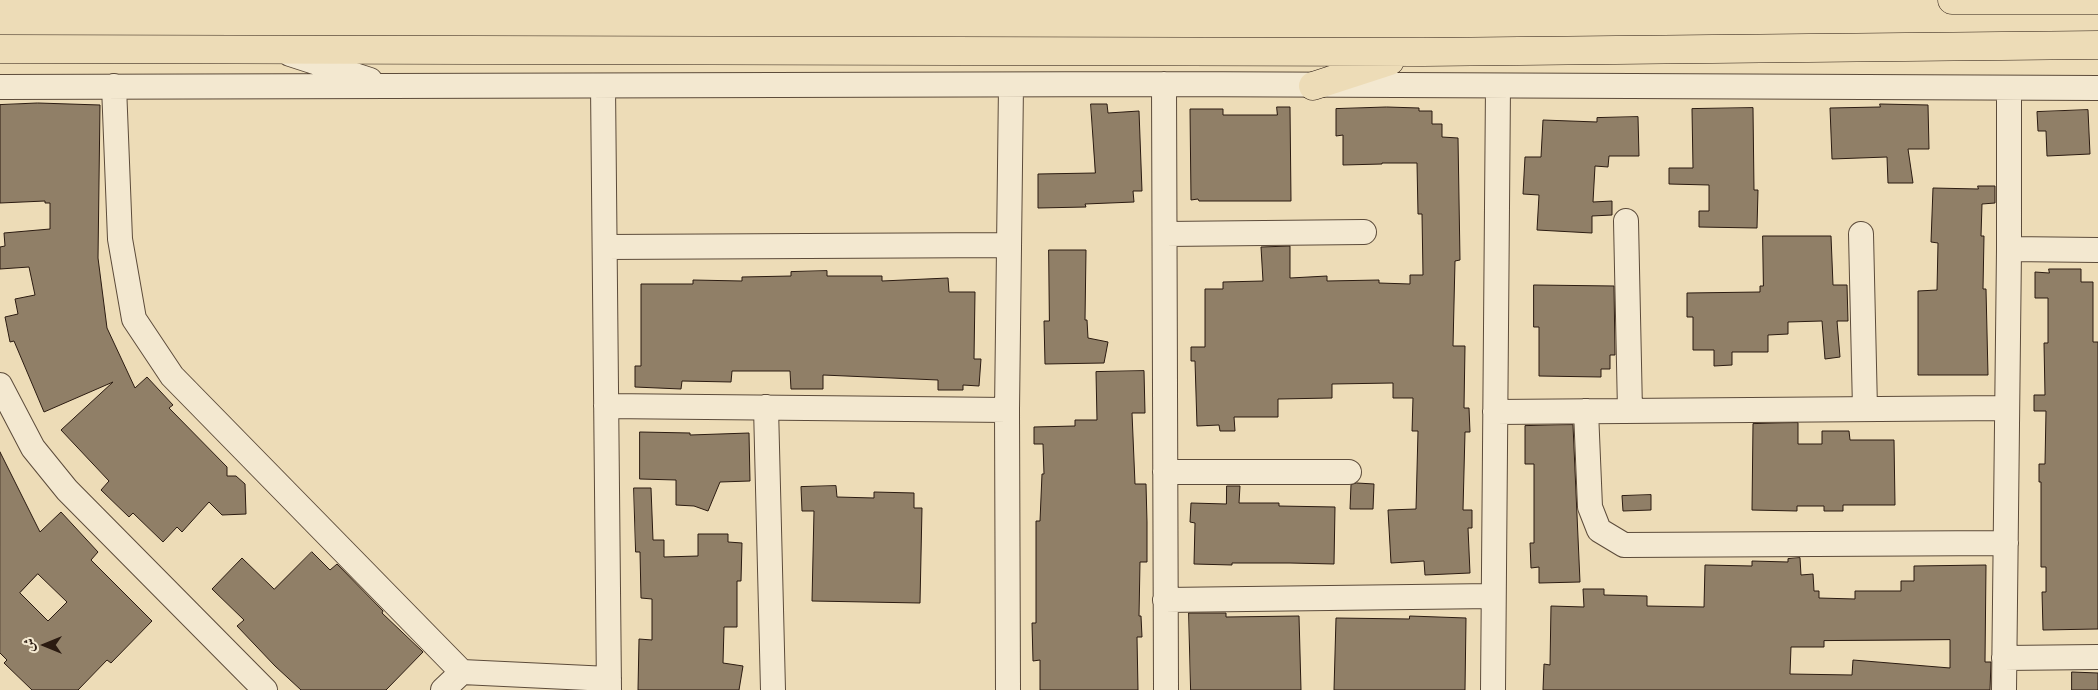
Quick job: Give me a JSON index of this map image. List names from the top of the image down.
{
  "north": "left"
}
